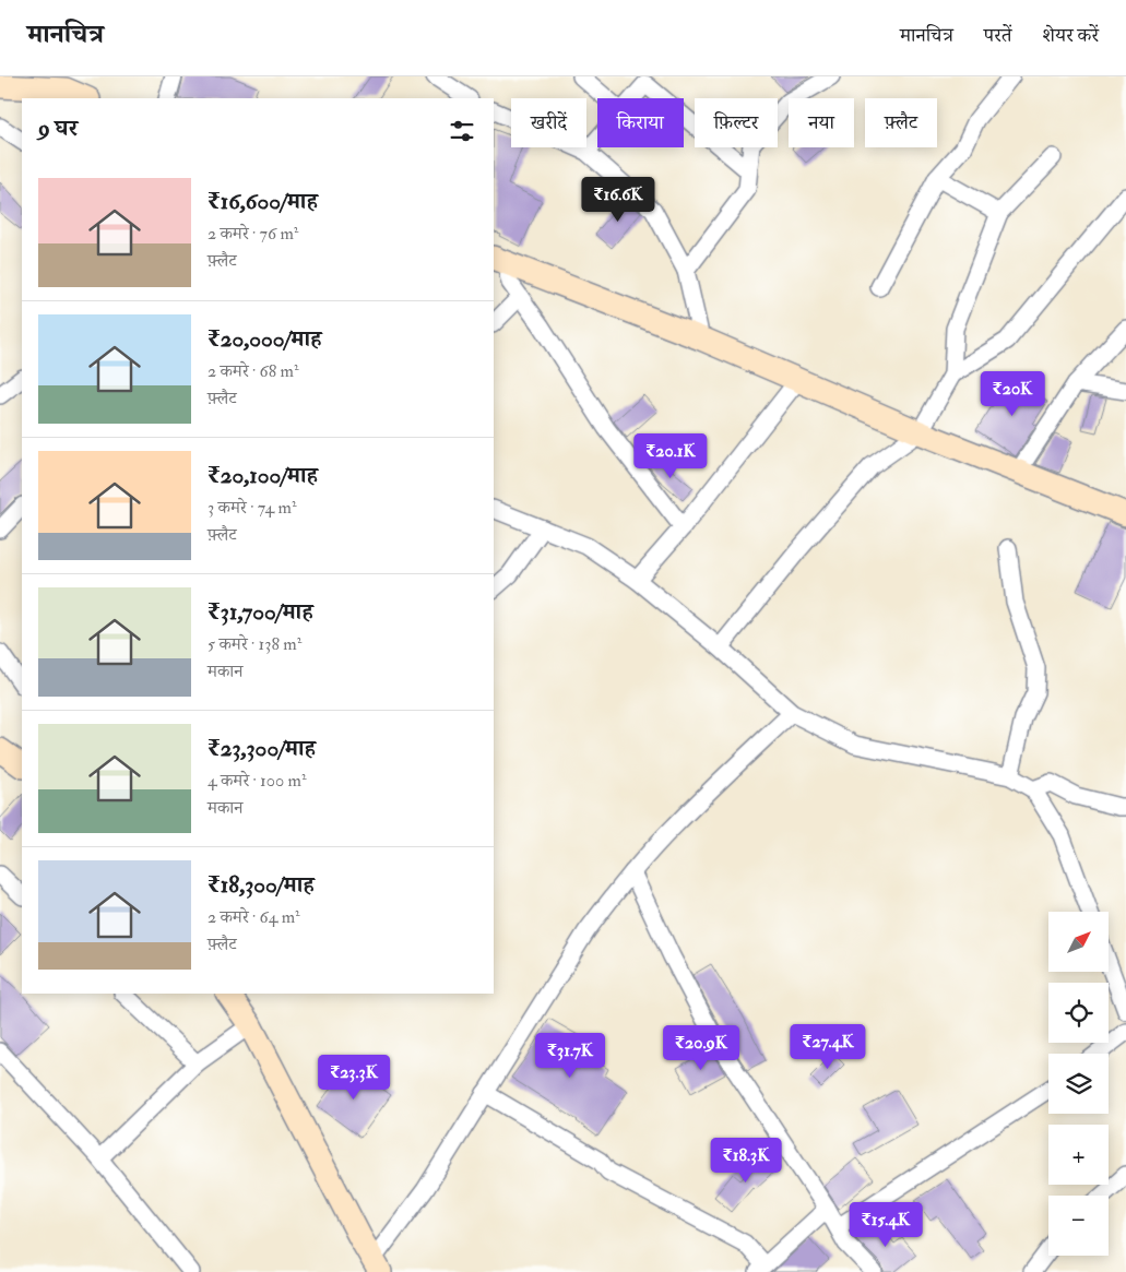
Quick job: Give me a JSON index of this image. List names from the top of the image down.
{
  "north": "top right",
  "page": {
    "header": "मानचित्र",
    "nav": ["मानचित्र", "परतें", "शेयर करें"],
    "chip": [
      "खरीदें",
      "किराया",
      "फ़िल्टर",
      "नया",
      "फ़्लैट"
    ],
    "heading": "9 घर",
    "list": [
      {
        "name": "₹16,600/माह",
        "note": "2 कमरे · 76 m² · फ़्लैट"
      },
      {
        "name": "₹20,000/माह",
        "note": "2 कमरे · 68 m² · फ़्लैट"
      },
      {
        "name": "₹20,100/माह",
        "note": "3 कमरे · 74 m² · फ़्लैट"
      },
      {
        "name": "₹31,700/माह",
        "note": "5 कमरे · 138 m² · मकान"
      },
      {
        "name": "₹23,300/माह",
        "note": "4 कमरे · 100 m² · मकान"
      },
      {
        "name": "₹18,300/माह",
        "note": "2 कमरे · 64 m² · फ़्लैट"
      }
    ],
    "price": [
      "₹16.6K",
      "₹20K",
      "₹20.1K",
      "₹27.4K",
      "₹20.9K",
      "₹31.7K",
      "₹23.3K",
      "₹18.3K",
      "₹15.4K"
    ],
    "map_buttons": ["+", "−"]
  }
}
